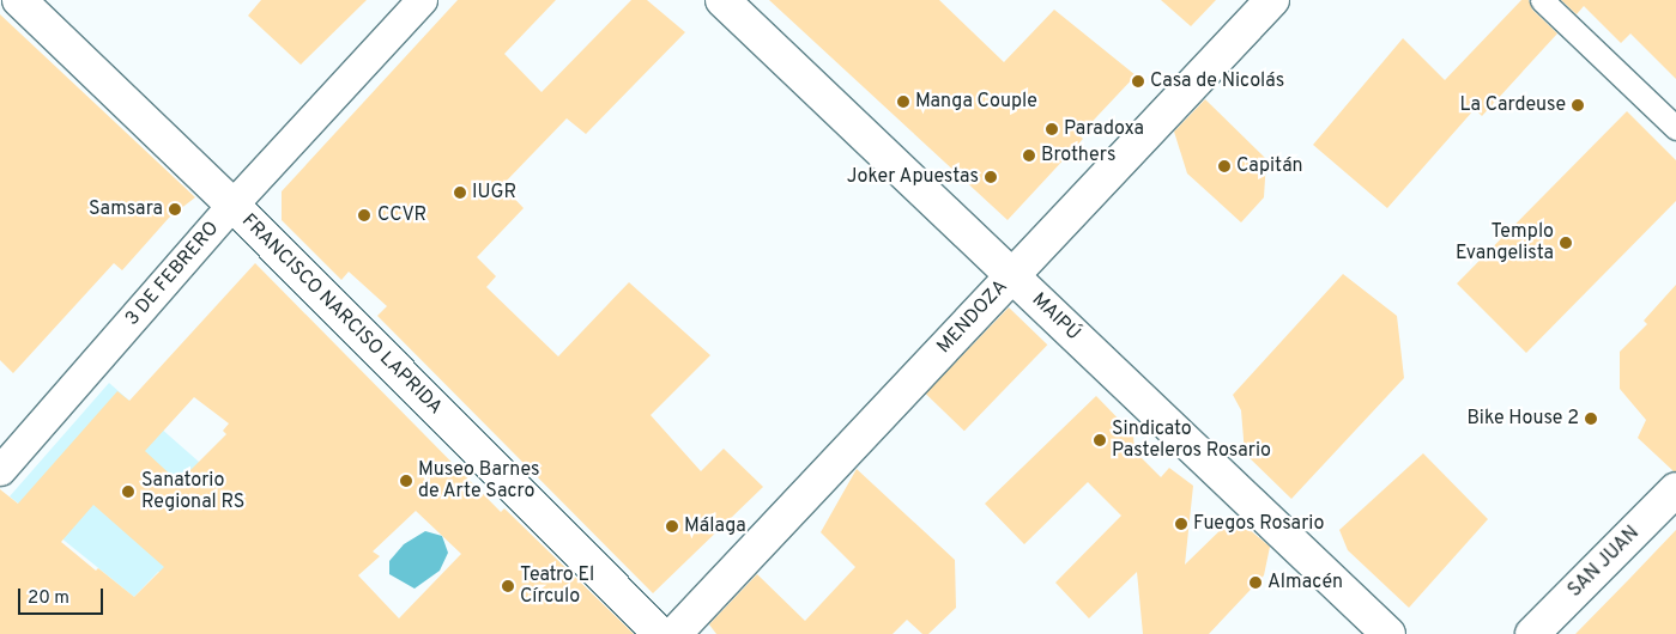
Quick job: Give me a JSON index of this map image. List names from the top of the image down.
{
  "streets": {
    "main road": [
      "FRANCISCO NARCISO LAPRIDA",
      "MENDOZA",
      "MAIPÚ",
      "SAN JUAN"
    ],
    "street": ["3 DE FEBRERO"]
  },
  "crossings": [
    ["3 DE FEBRERO", "FRANCISCO NARCISO LAPRIDA"],
    ["MENDOZA", "MAIPÚ"]
  ],
  "places": [
    "Casa de Nicolás",
    "Manga Couple",
    "La Cardeuse",
    "Paradoxa",
    "Brothers",
    "Capitán",
    "Joker Apuestas",
    "IUGR",
    "Samsara",
    "CCVR",
    "Templo Evangelista",
    "Bike House 2",
    "Sindicato Pasteleros Rosario",
    "Museo Barnes de Arte Sacro",
    "Sanatorio Regional RS",
    "Fuegos Rosario",
    "Málaga",
    "Almacén",
    "Teatro El Círculo"
  ],
  "scale_bar": "20 m"
}
